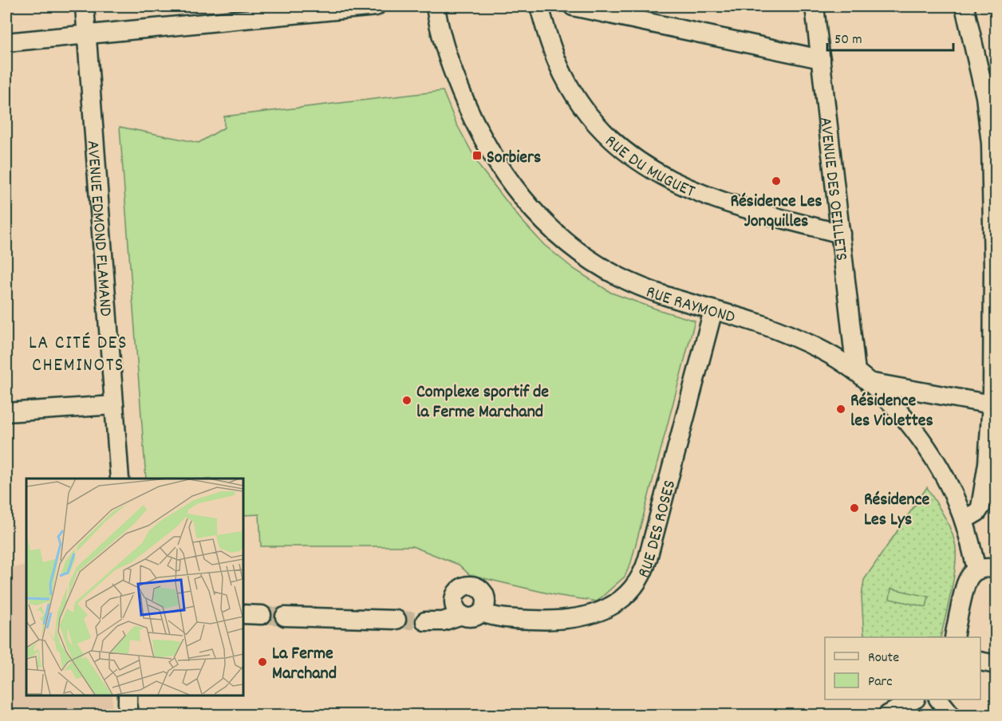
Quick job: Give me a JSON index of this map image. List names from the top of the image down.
{
  "streets": {
    "street": [
      "RUE DU MUGUET",
      "AVENUE DES OEILLETS",
      "AVENUE EDMOND FLAMAND",
      "RUE RAYMOND",
      "RUE DES ROSES"
    ]
  },
  "crossings": [
    ["RUE DU MUGUET", "AVENUE DES OEILLETS"],
    ["AVENUE DES OEILLETS", "RUE RAYMOND"],
    ["RUE RAYMOND", "RUE DES ROSES"]
  ],
  "districts": ["LA CITÉ DES CHEMINOTS"],
  "places": {
    "transit": ["Sorbiers"],
    "other": [
      "Résidence Les Jonquilles",
      "Complexe sportif de la Ferme Marchand",
      "Résidence les Violettes",
      "Résidence Les Lys",
      "La Ferme Marchand"
    ]
  },
  "legend": ["Route", "Parc"],
  "scale_bar": "50 m"
}
